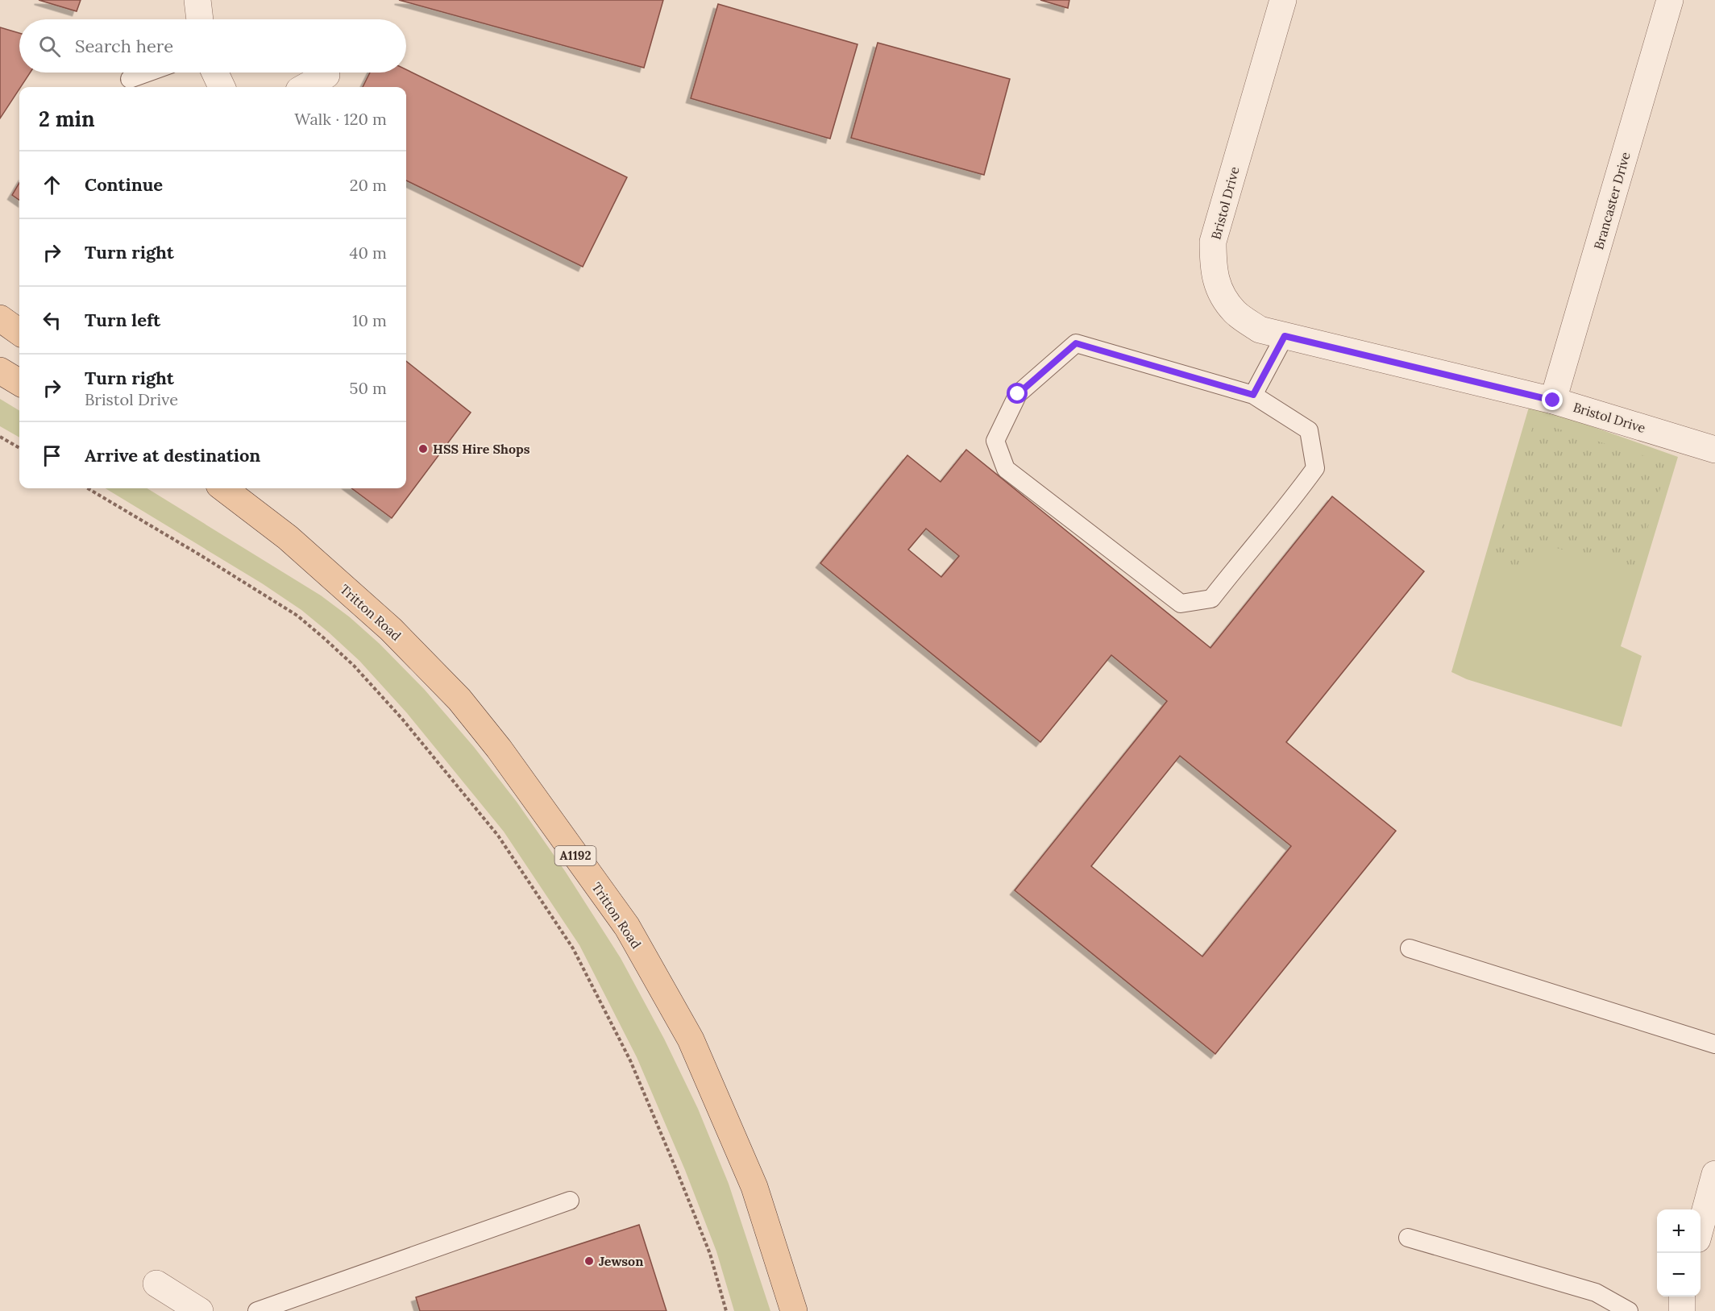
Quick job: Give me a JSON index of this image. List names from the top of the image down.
{
  "streets": {
    "main road": ["Tritton Road", "A1192"],
    "street": ["Brancaster Drive", "Bristol Drive"]
  },
  "crossings": [
    ["Brancaster Drive", "Bristol Drive"]
  ],
  "places": ["HSS Hire Shops", "Jewson"],
  "page": {
    "search": "Search here",
    "heading": ["2 min", "Walk · 120 m"],
    "list": [
      ["Continue", "20 m"],
      ["Turn right", "40 m"],
      ["Turn left", "10 m"],
      ["Turn right", "Bristol Drive", "50 m"],
      "Arrive at destination"
    ],
    "map_buttons": ["+", "−"]
  }
}
